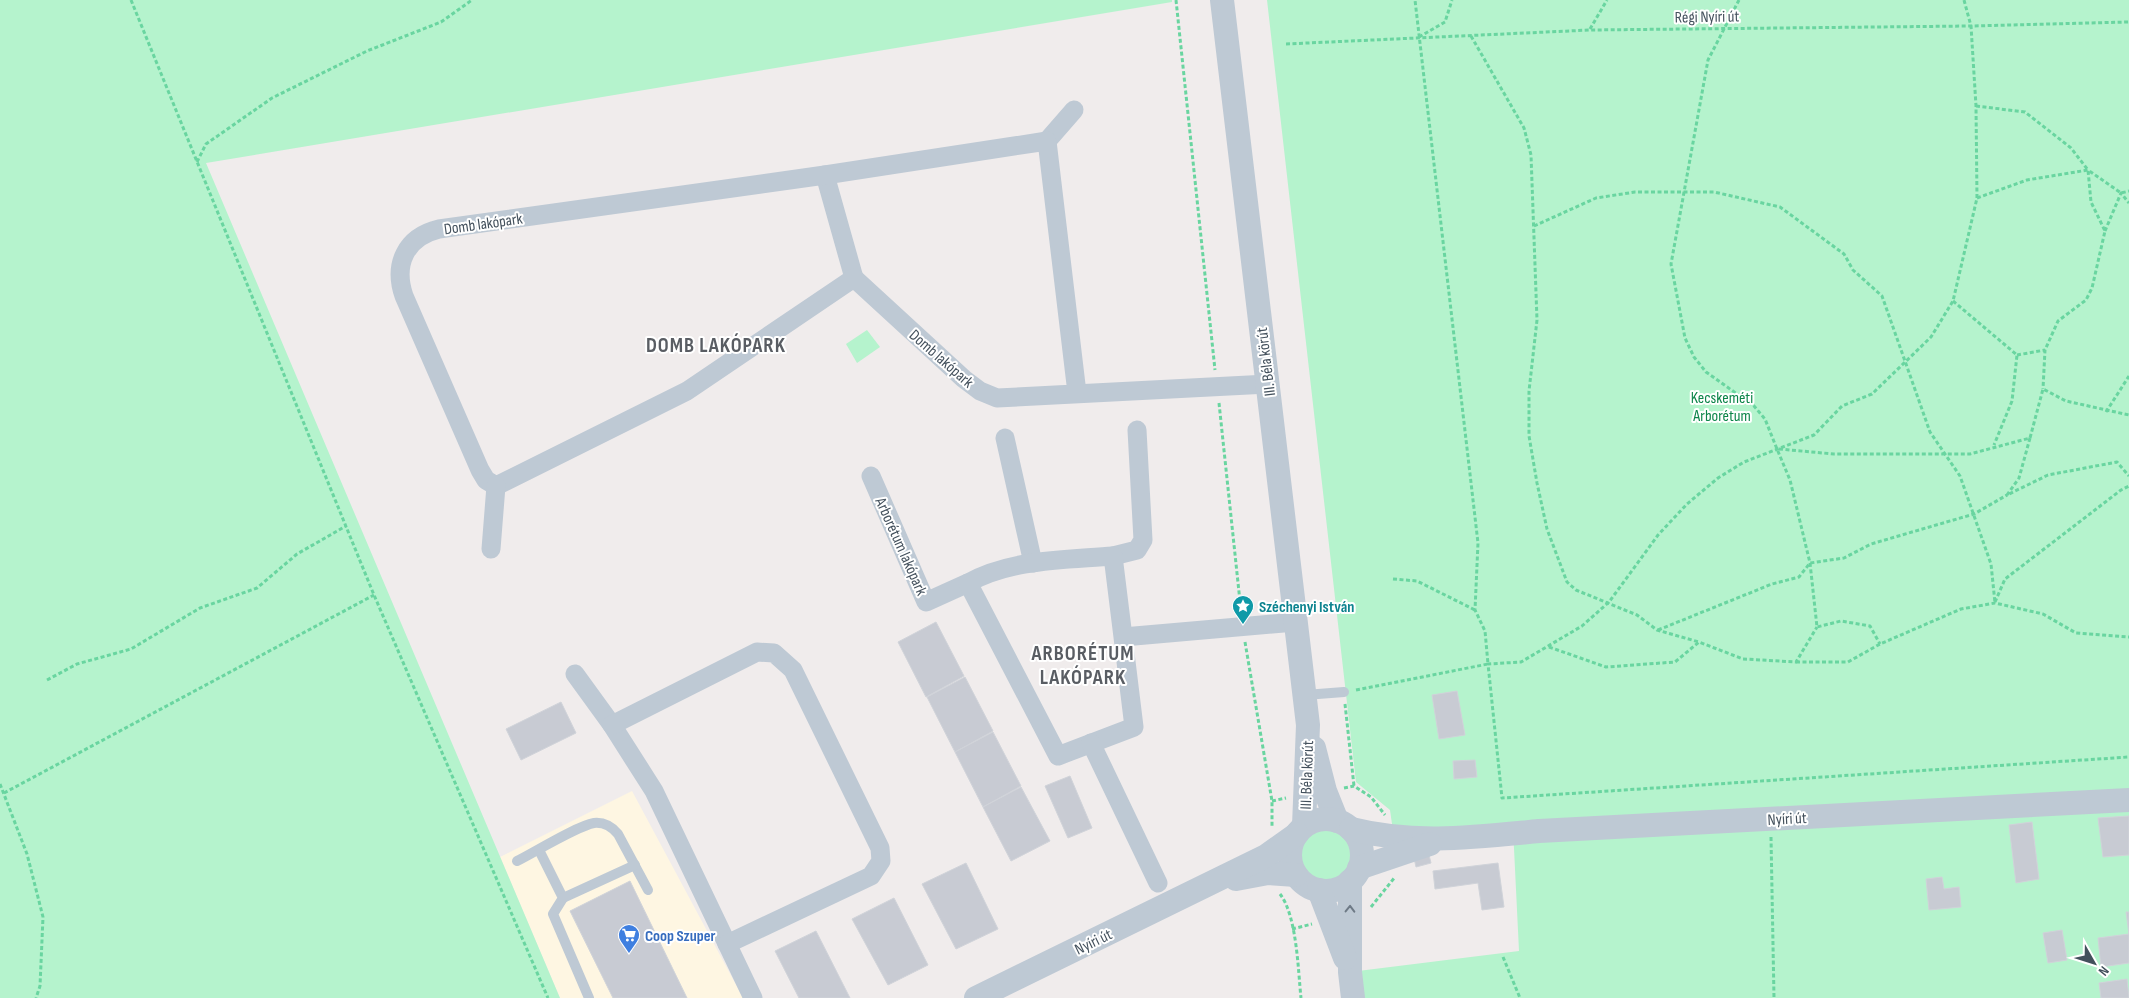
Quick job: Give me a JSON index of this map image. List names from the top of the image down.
{
  "streets": {
    "street": [
      "Domb lakópark",
      "III. Béla körút",
      "Arborétum lakópark",
      "Nyíri út"
    ],
    "path": ["Régi Nyíri út"]
  },
  "crossings": [
    ["Domb lakópark", "III. Béla körút"],
    ["III. Béla körút", "Nyíri út"]
  ],
  "districts": ["DOMB LAKÓPARK", "ARBORÉTUM LAKÓPARK"],
  "parks": ["Kecskeméti Arborétum"],
  "places": {
    "place": ["Széchenyi István"],
    "supermarket": ["Coop Szuper"]
  },
  "north": "bottom right"
}
